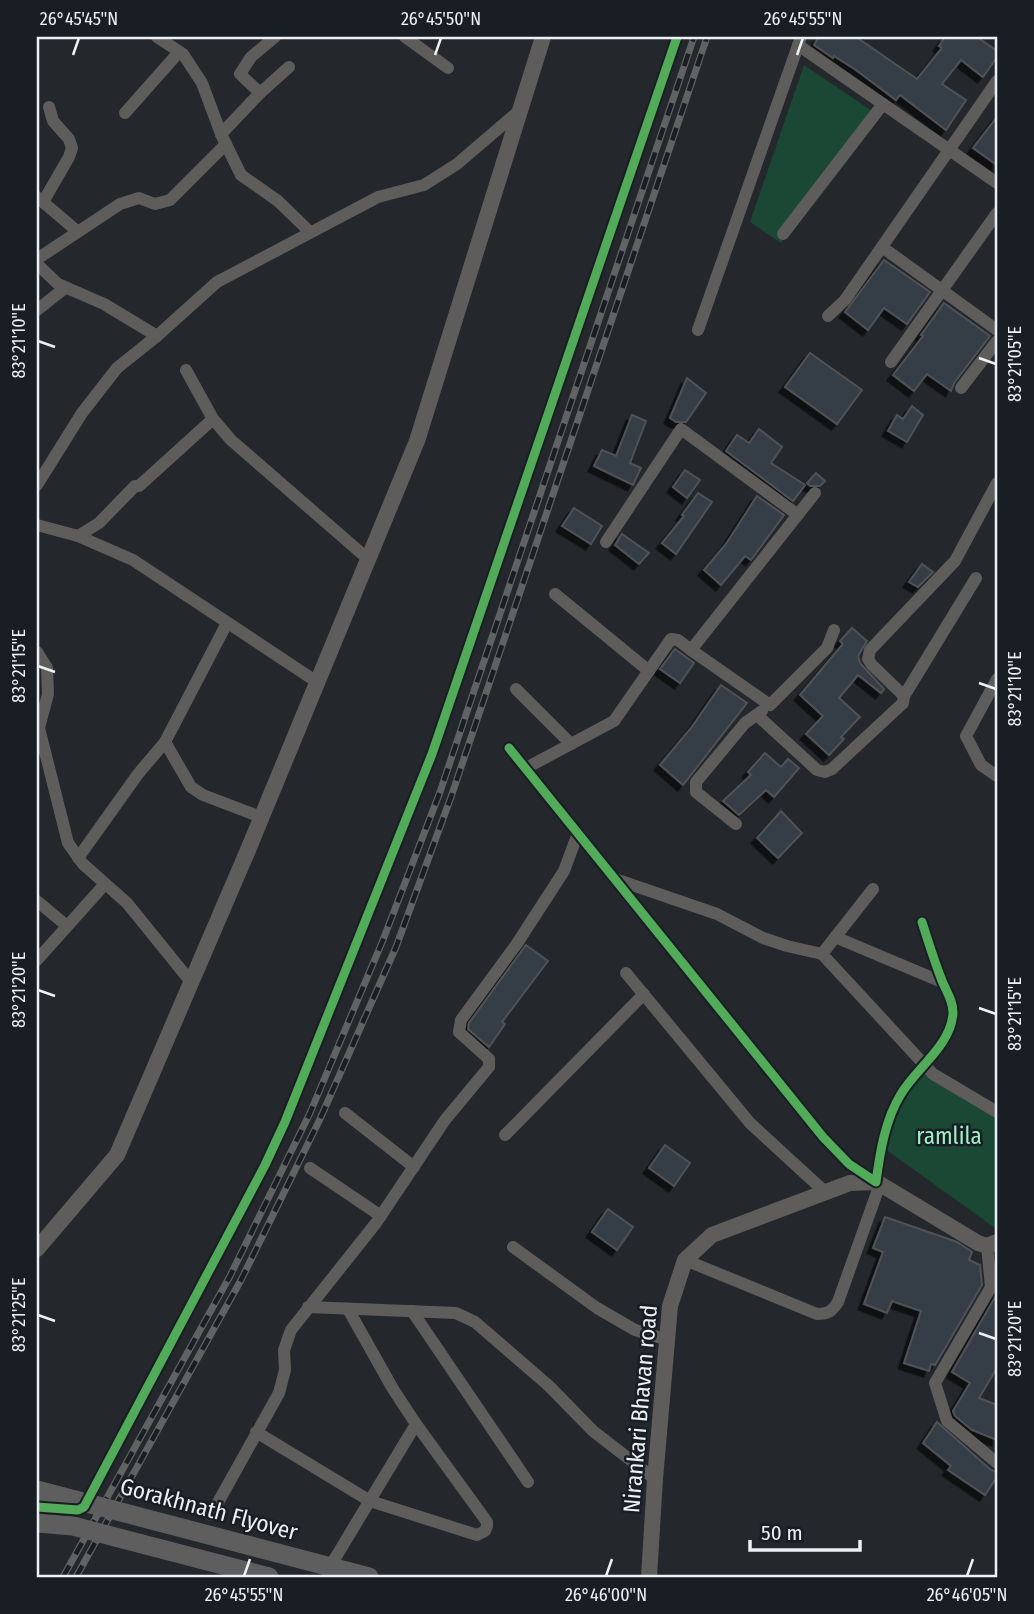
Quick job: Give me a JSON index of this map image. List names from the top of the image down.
{
  "streets": {
    "main road": ["Gorakhnath Flyover"],
    "street": ["Nirankari Bhavan road"]
  },
  "parks": ["ramlila"],
  "scale_bar": "50 m",
  "coordinates": [
    "26°45'45\"N",
    "26°45'50\"N",
    "26°45'55\"N",
    "83°21'10\"E",
    "83°21'05\"E",
    "83°21'15\"E",
    "83°21'20\"E",
    "83°21'25\"E",
    "26°46'00\"N",
    "26°46'05\"N"
  ]
}
